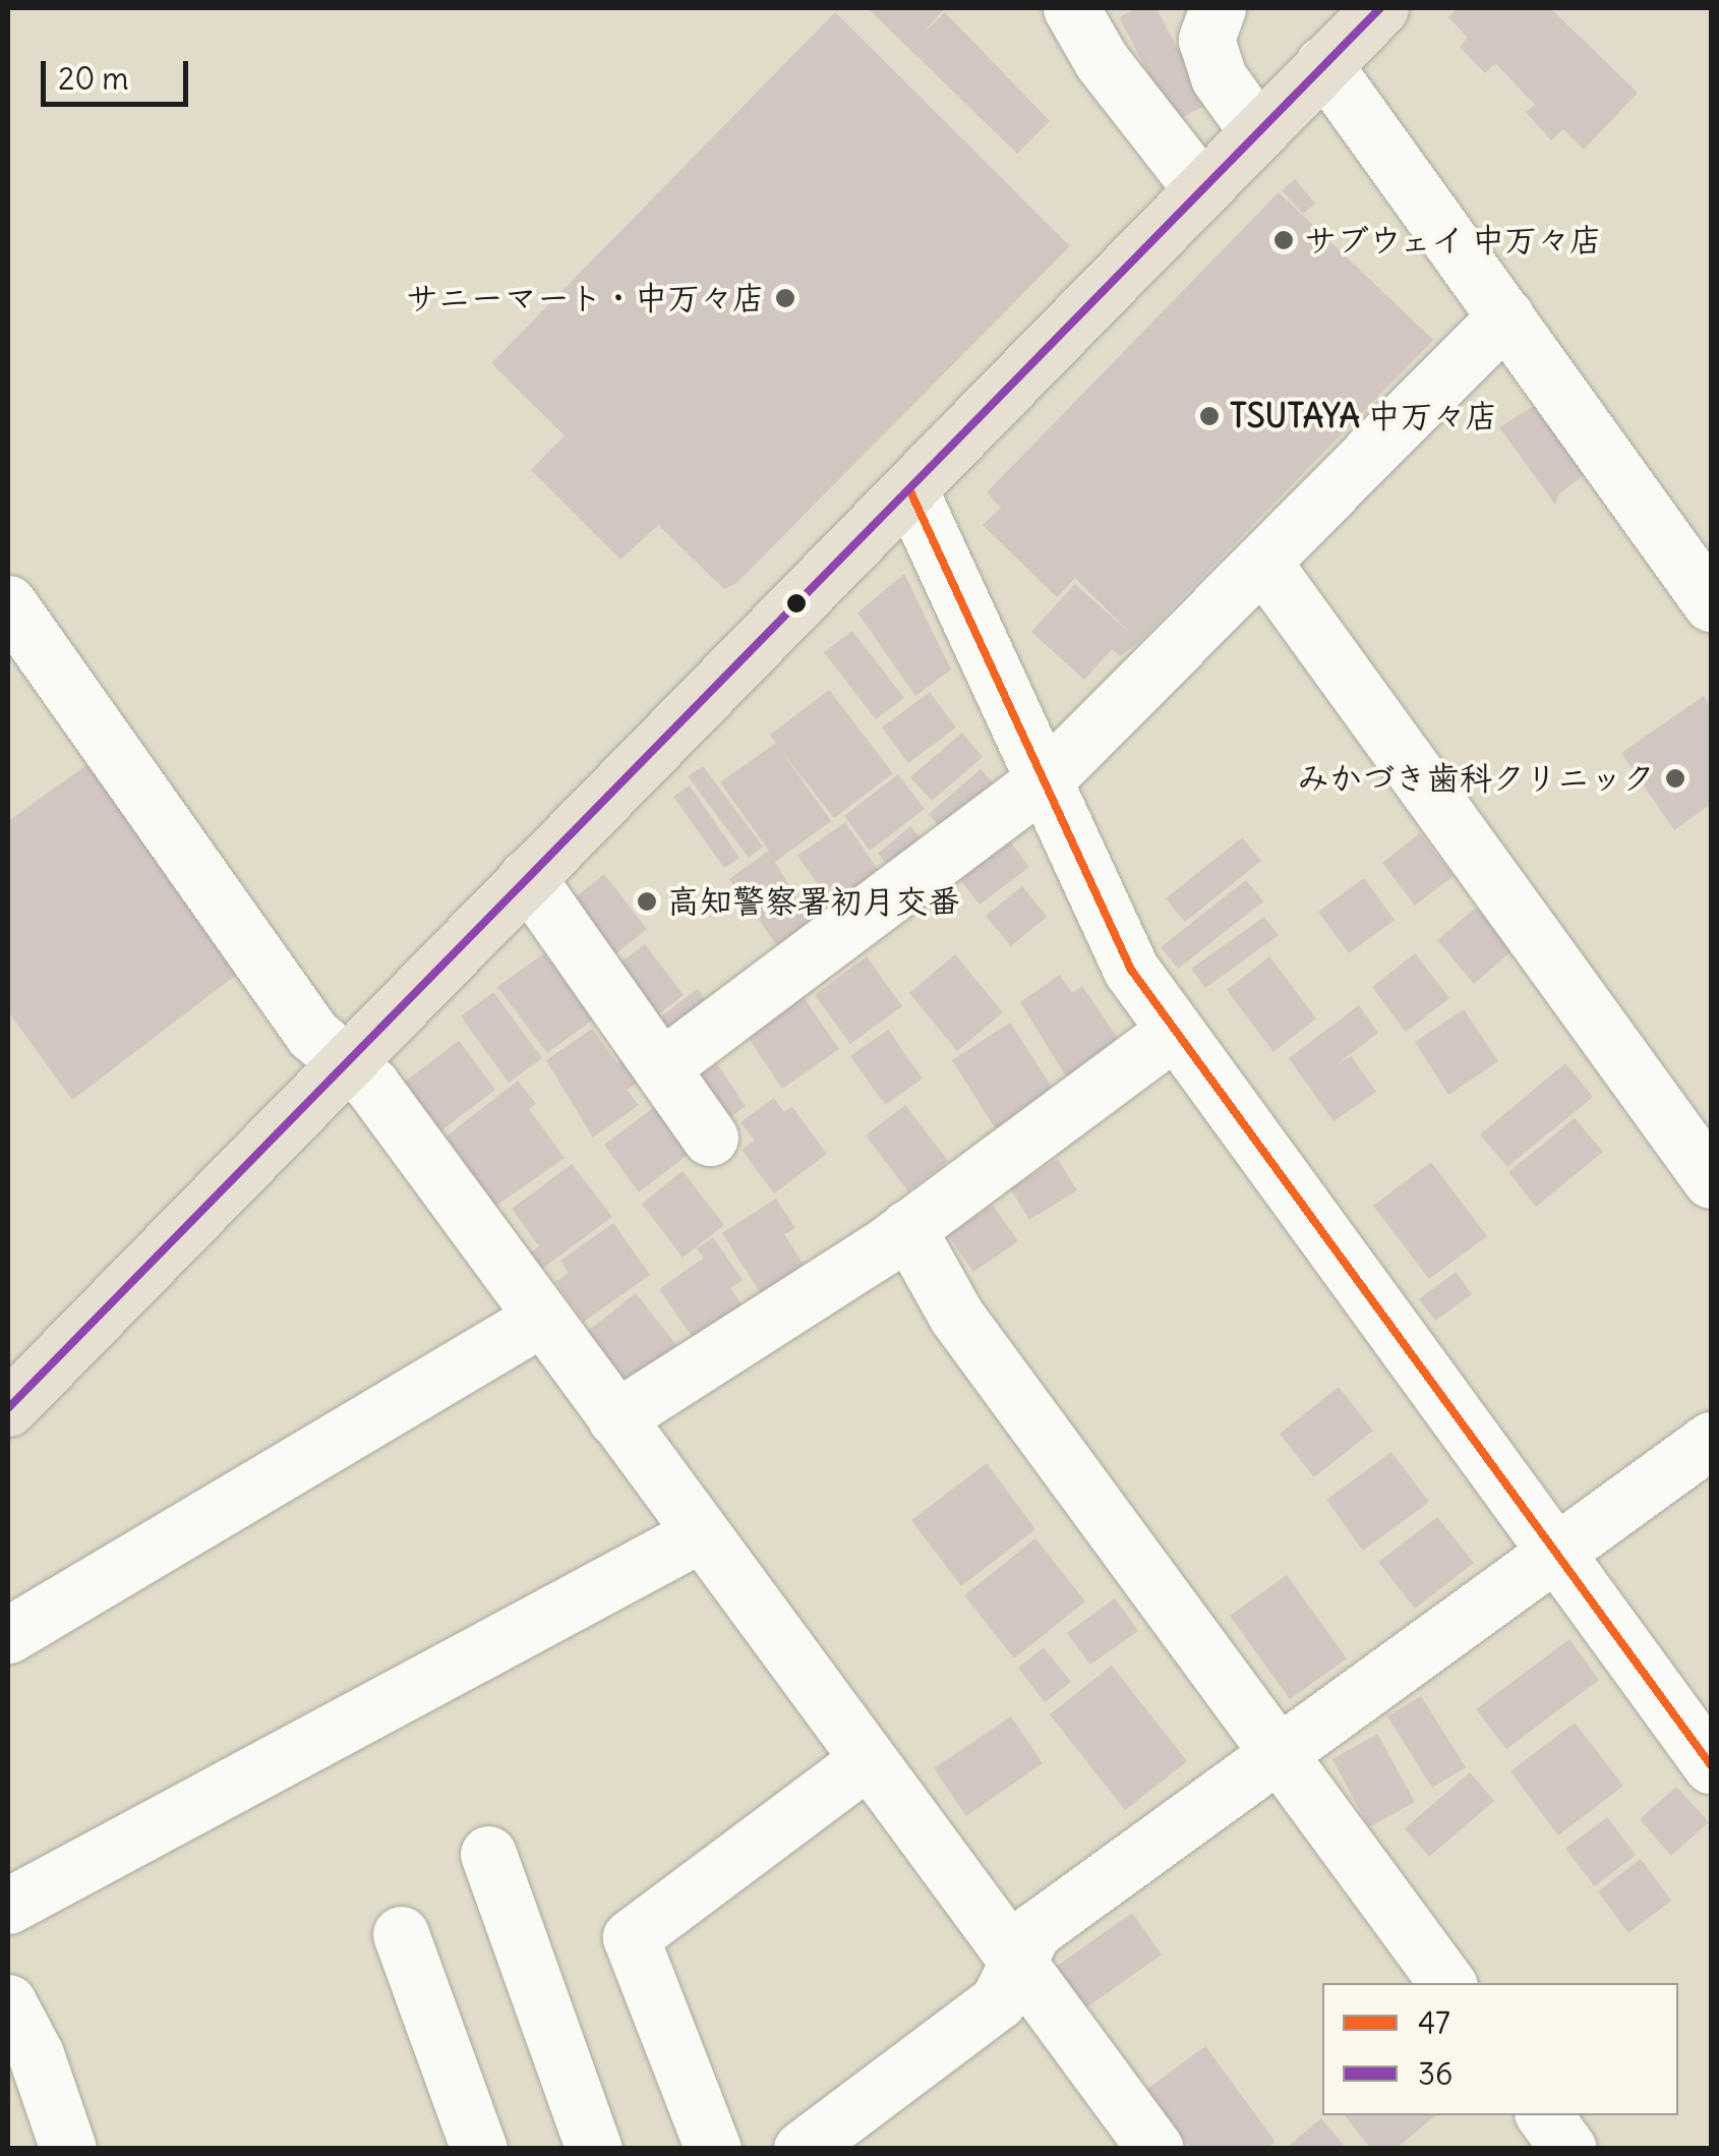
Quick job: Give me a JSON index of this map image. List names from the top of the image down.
{
  "places": [
    "サブウェイ 中万々店",
    "サニーマート・中万々店",
    "TSUTAYA 中万々店",
    "みかづき歯科クリニック",
    "高知警察署初月交番"
  ],
  "lines": ["transit line 36", "transit line 47"],
  "legend": ["47", "36"],
  "scale_bar": "20 m"
}
